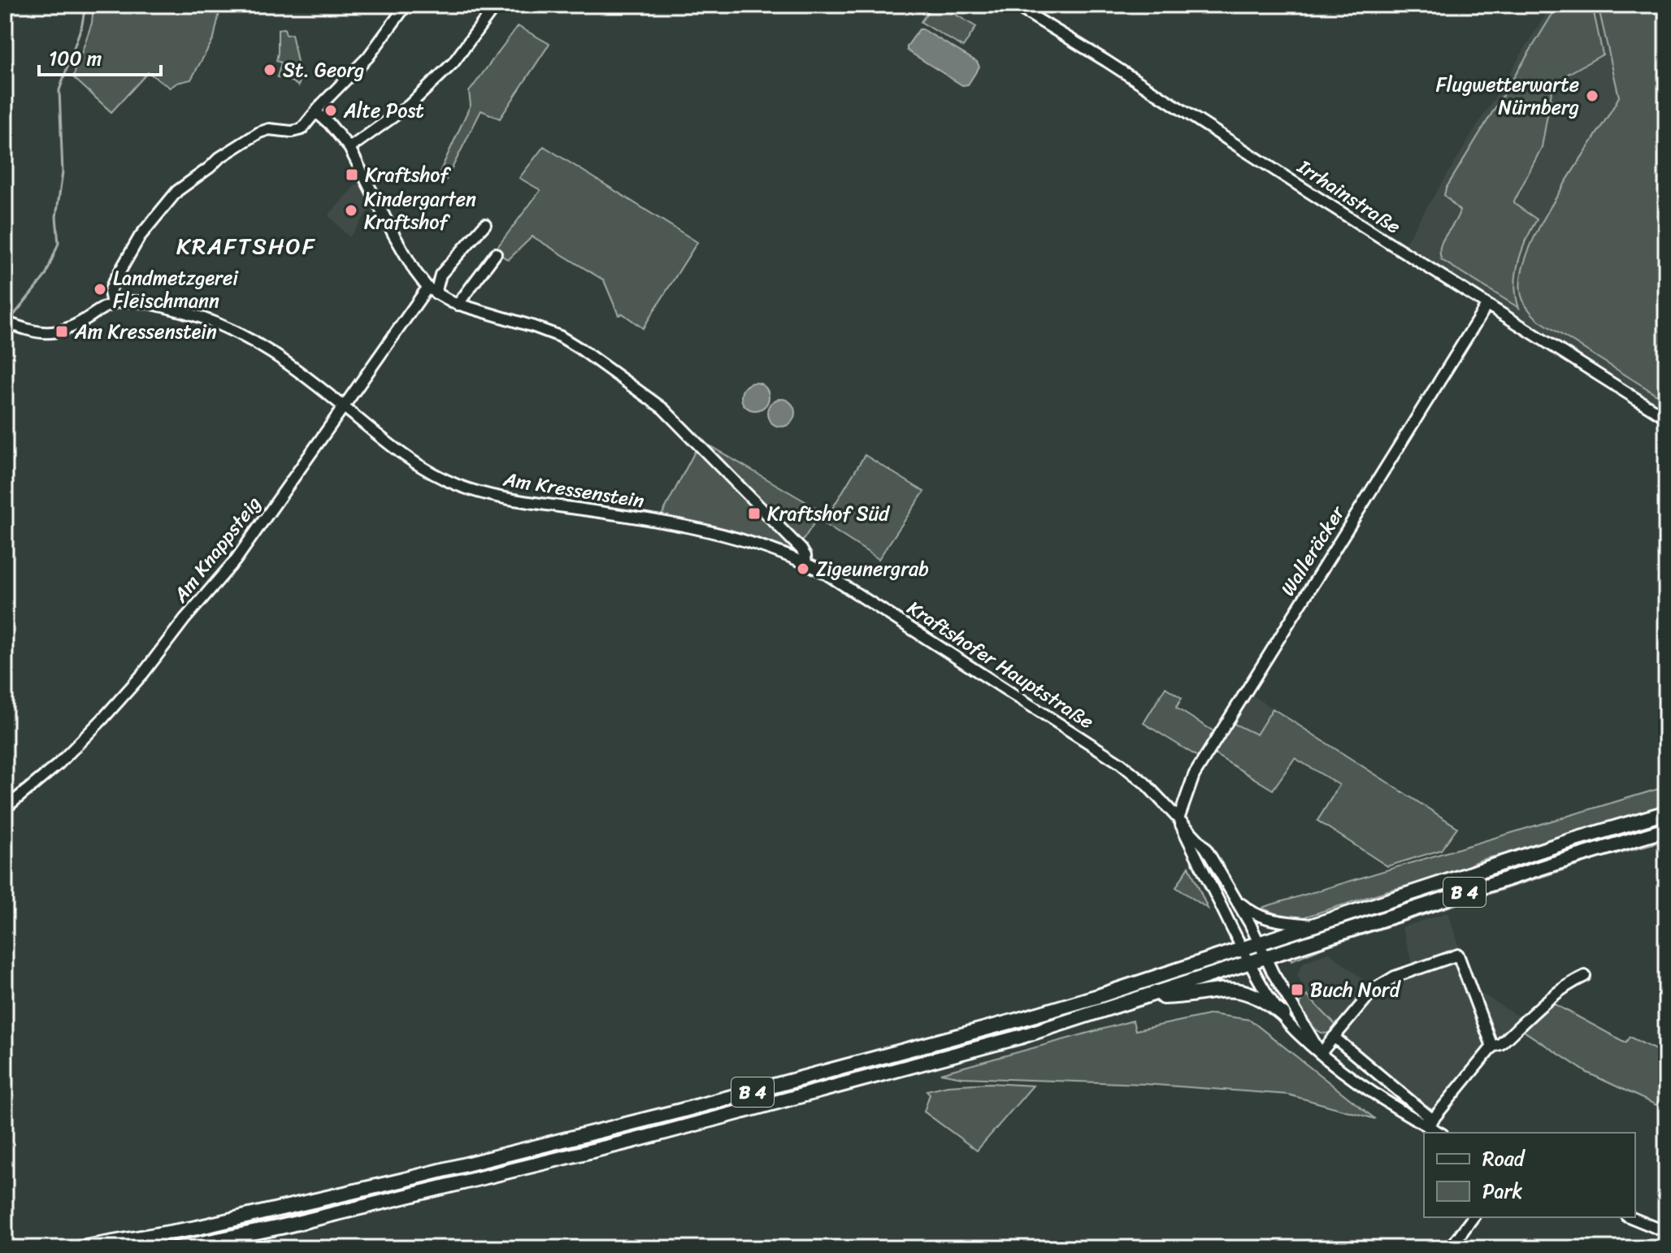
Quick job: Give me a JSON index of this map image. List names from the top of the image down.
{
  "streets": {
    "main road": ["B 4"],
    "street": [
      "Irrhainstraße",
      "Am Kressenstein",
      "Am Knappsteig",
      "Walleräcker",
      "Kraftshofer Hauptstraße"
    ]
  },
  "crossings": [
    ["Irrhainstraße", "Walleräcker"],
    ["Am Kressenstein", "Am Knappsteig"],
    ["Am Kressenstein", "Kraftshofer Hauptstraße"],
    ["Am Knappsteig", "Kraftshofer Hauptstraße"],
    ["Walleräcker", "Kraftshofer Hauptstraße"],
    ["Kraftshofer Hauptstraße", "B 4"]
  ],
  "districts": ["KRAFTSHOF"],
  "places": {
    "other": [
      "St. Georg",
      "Flugwetterwarte Nürnberg",
      "Alte Post",
      "Kindergarten Kraftshof",
      "Landmetzgerei Fleischmann",
      "Zigeunergrab"
    ],
    "transit": [
      "Kraftshof",
      "Am Kressenstein",
      "Kraftshof Süd",
      "Buch Nord"
    ]
  },
  "legend": ["Road", "Park"],
  "scale_bar": "100 m"
}
